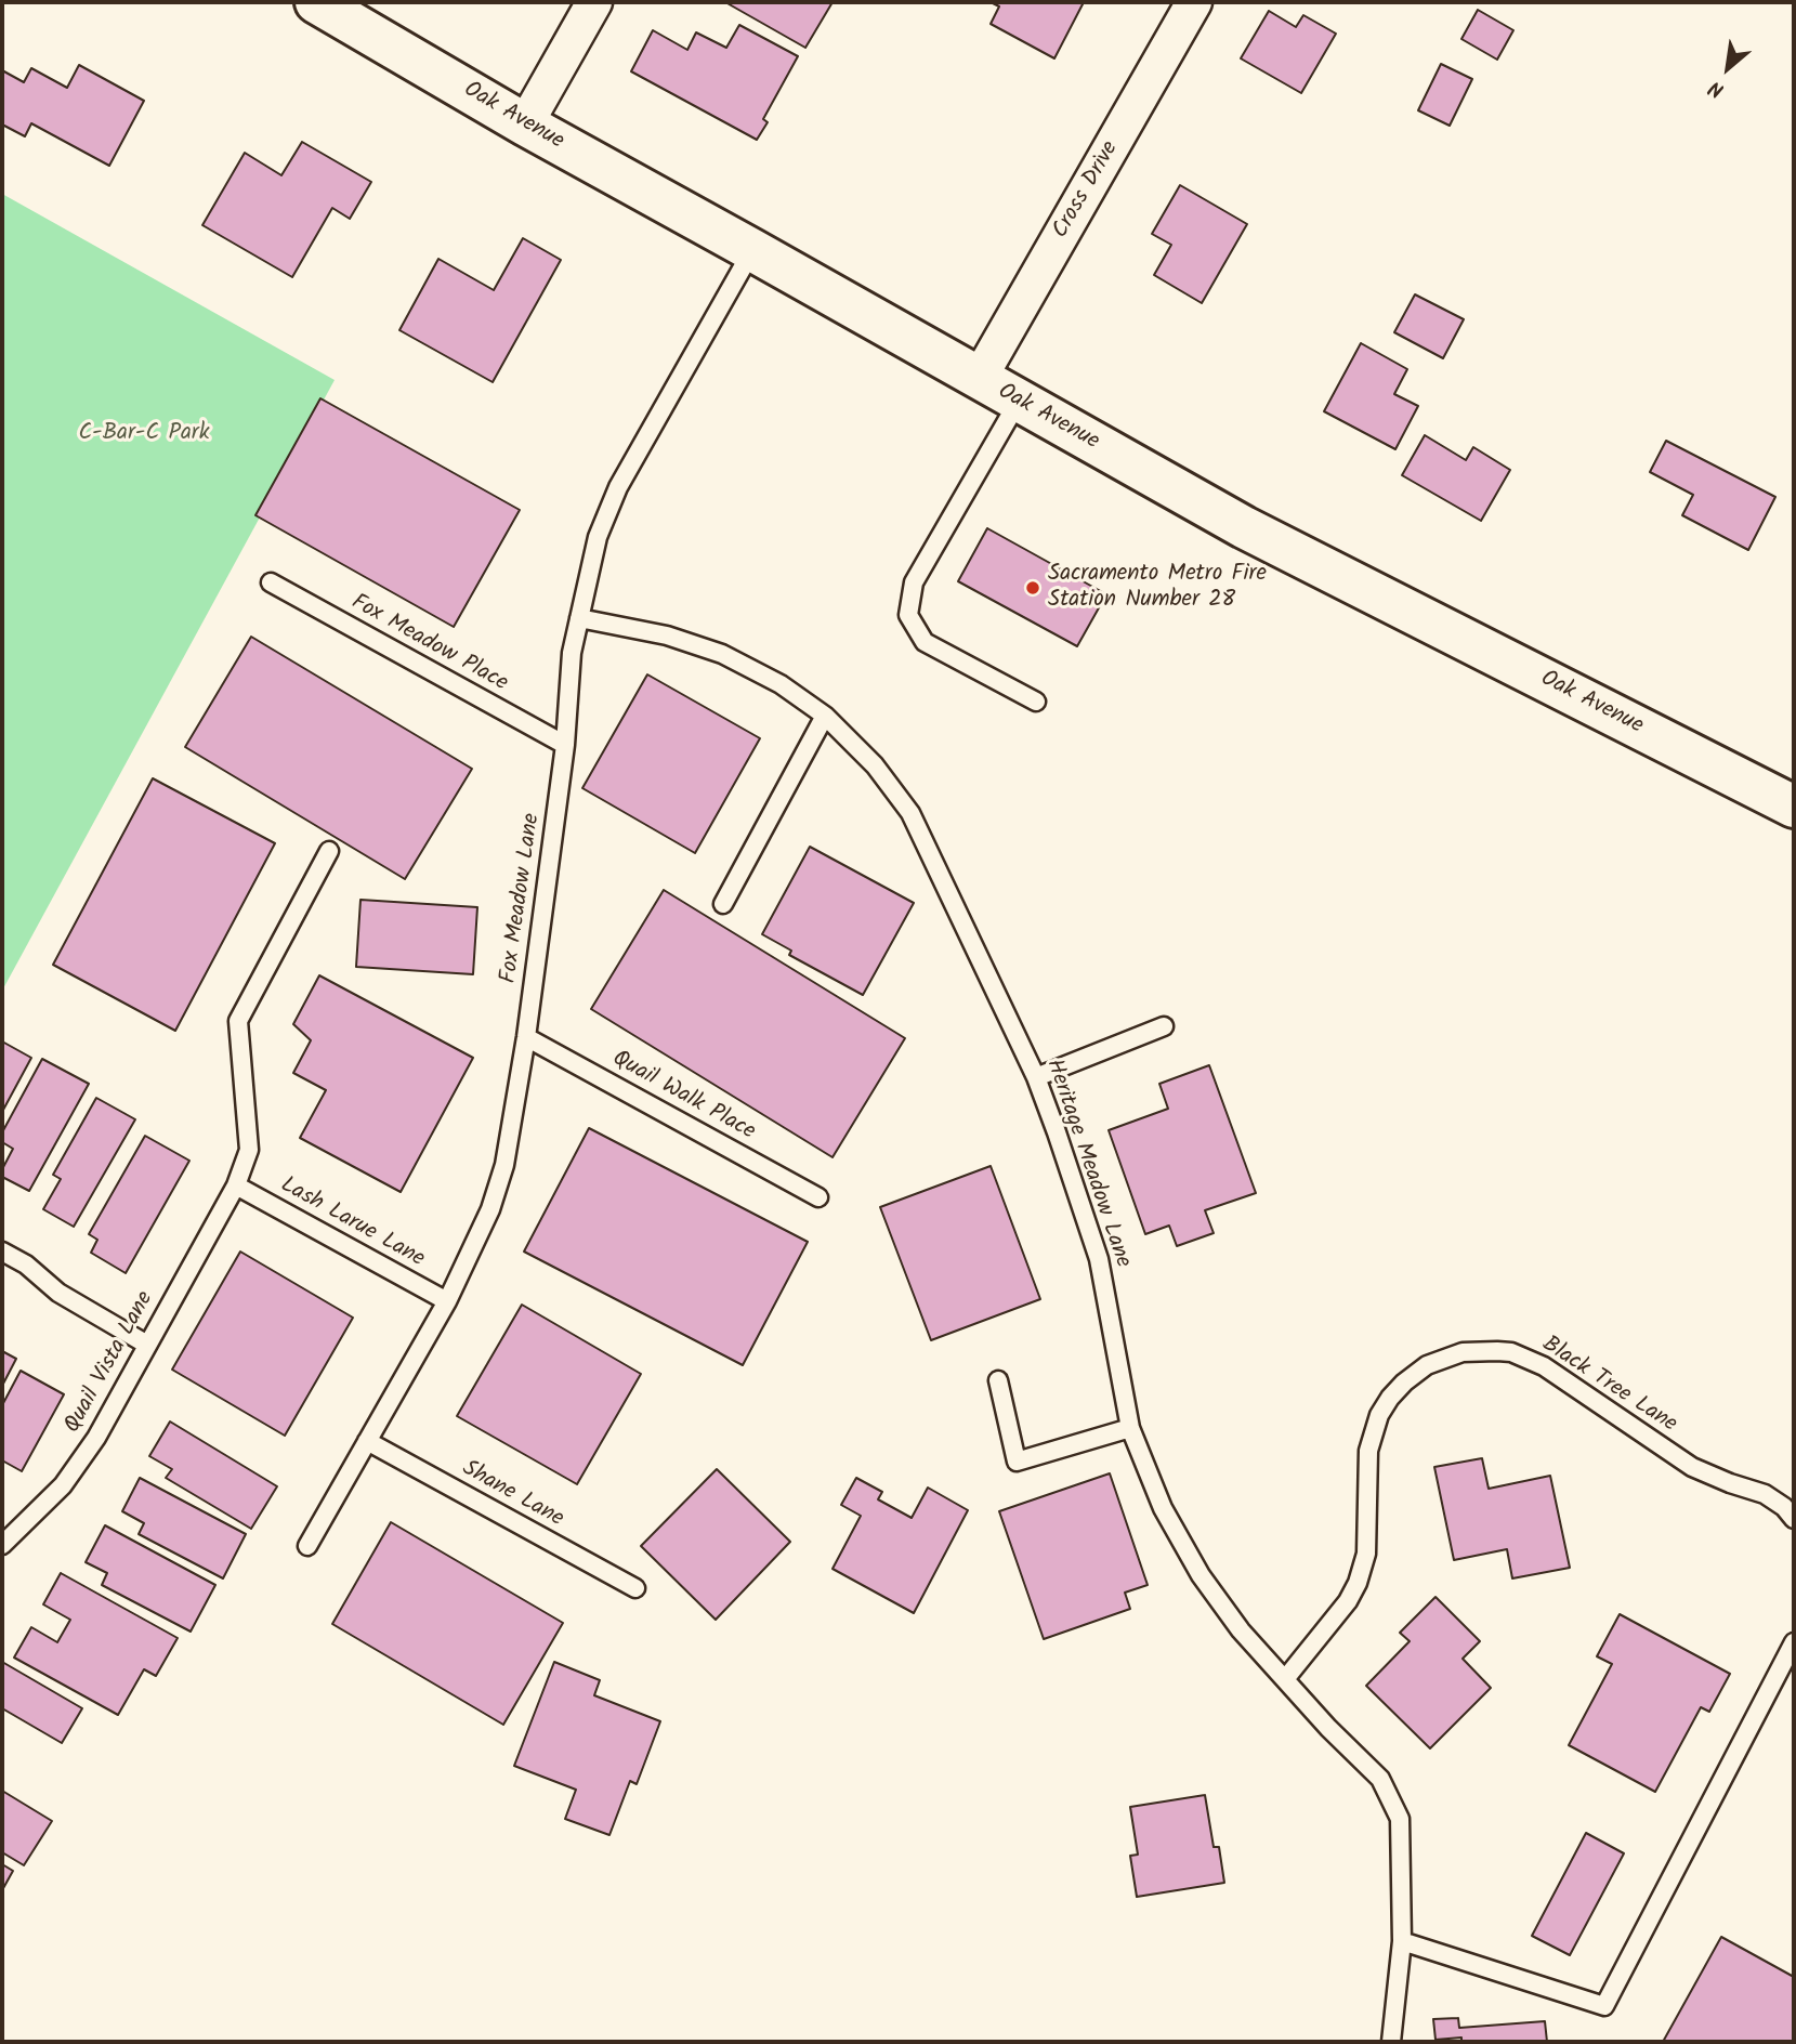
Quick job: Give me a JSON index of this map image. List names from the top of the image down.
{
  "streets": {
    "main road": ["Oak Avenue"],
    "street": ["Cross Drive"],
    "lane": [
      "Fox Meadow Place",
      "Fox Meadow Lane",
      "Quail Walk Place",
      "Heritage Meadow Lane",
      "Lash Larue Lane",
      "Quail Vista Lane",
      "Black Tree Lane",
      "Shane Lane"
    ]
  },
  "crossings": [
    ["Oak Avenue", "Cross Drive"],
    ["Oak Avenue", "Fox Meadow Lane"],
    ["Fox Meadow Place", "Fox Meadow Lane"],
    ["Fox Meadow Lane", "Quail Walk Place"],
    ["Fox Meadow Lane", "Heritage Meadow Lane"],
    ["Fox Meadow Lane", "Lash Larue Lane"],
    ["Fox Meadow Lane", "Shane Lane"],
    ["Heritage Meadow Lane", "Black Tree Lane"],
    ["Lash Larue Lane", "Quail Vista Lane"]
  ],
  "parks": ["C-Bar-C Park"],
  "places": ["Sacramento Metro Fire Station Number 28"],
  "north": "bottom left"
}
